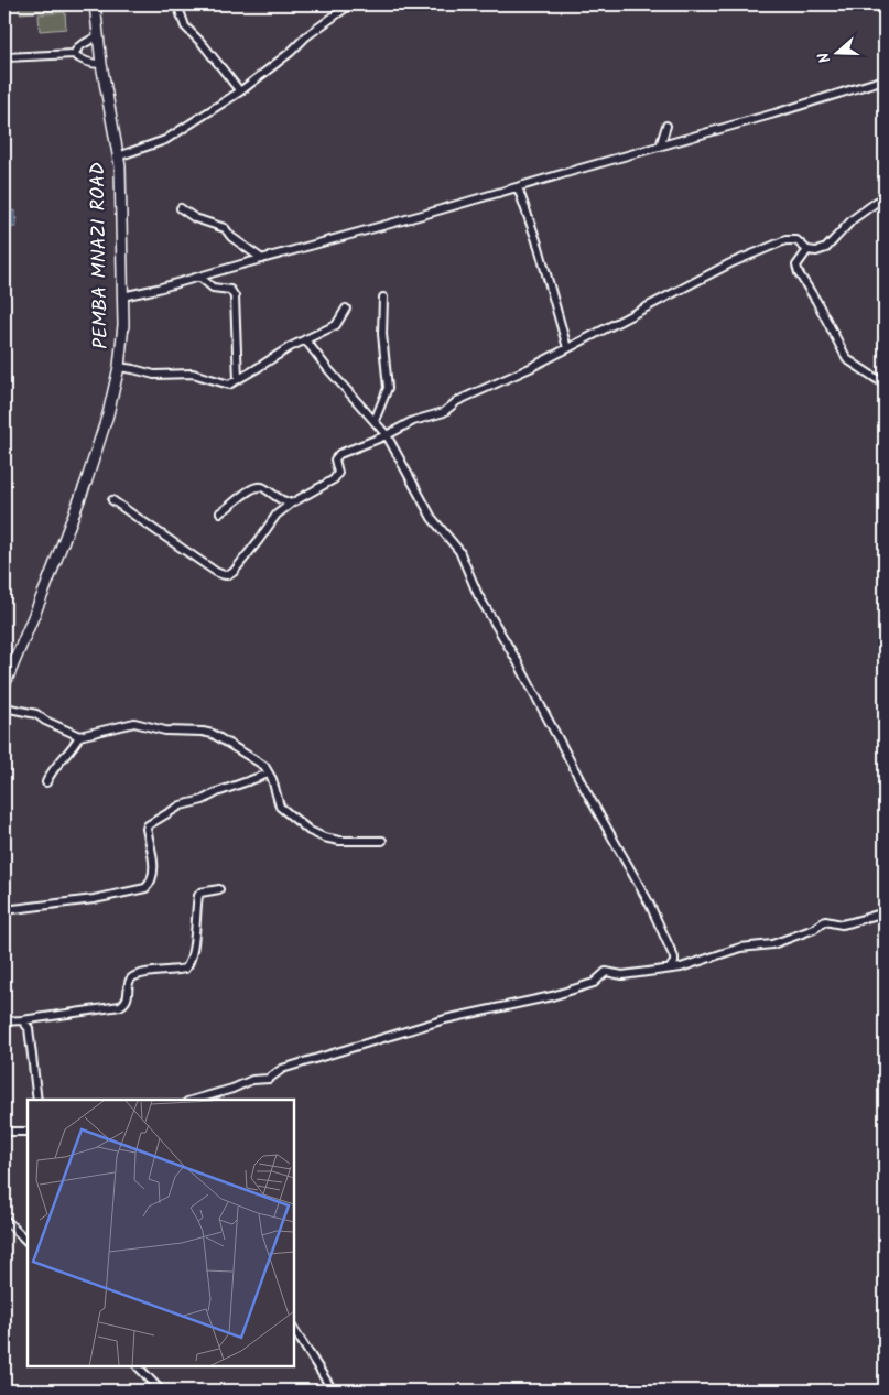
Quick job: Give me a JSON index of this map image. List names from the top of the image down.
{
  "streets": {
    "main road": ["PEMBA MNAZI ROAD"]
  },
  "north": "left"
}
